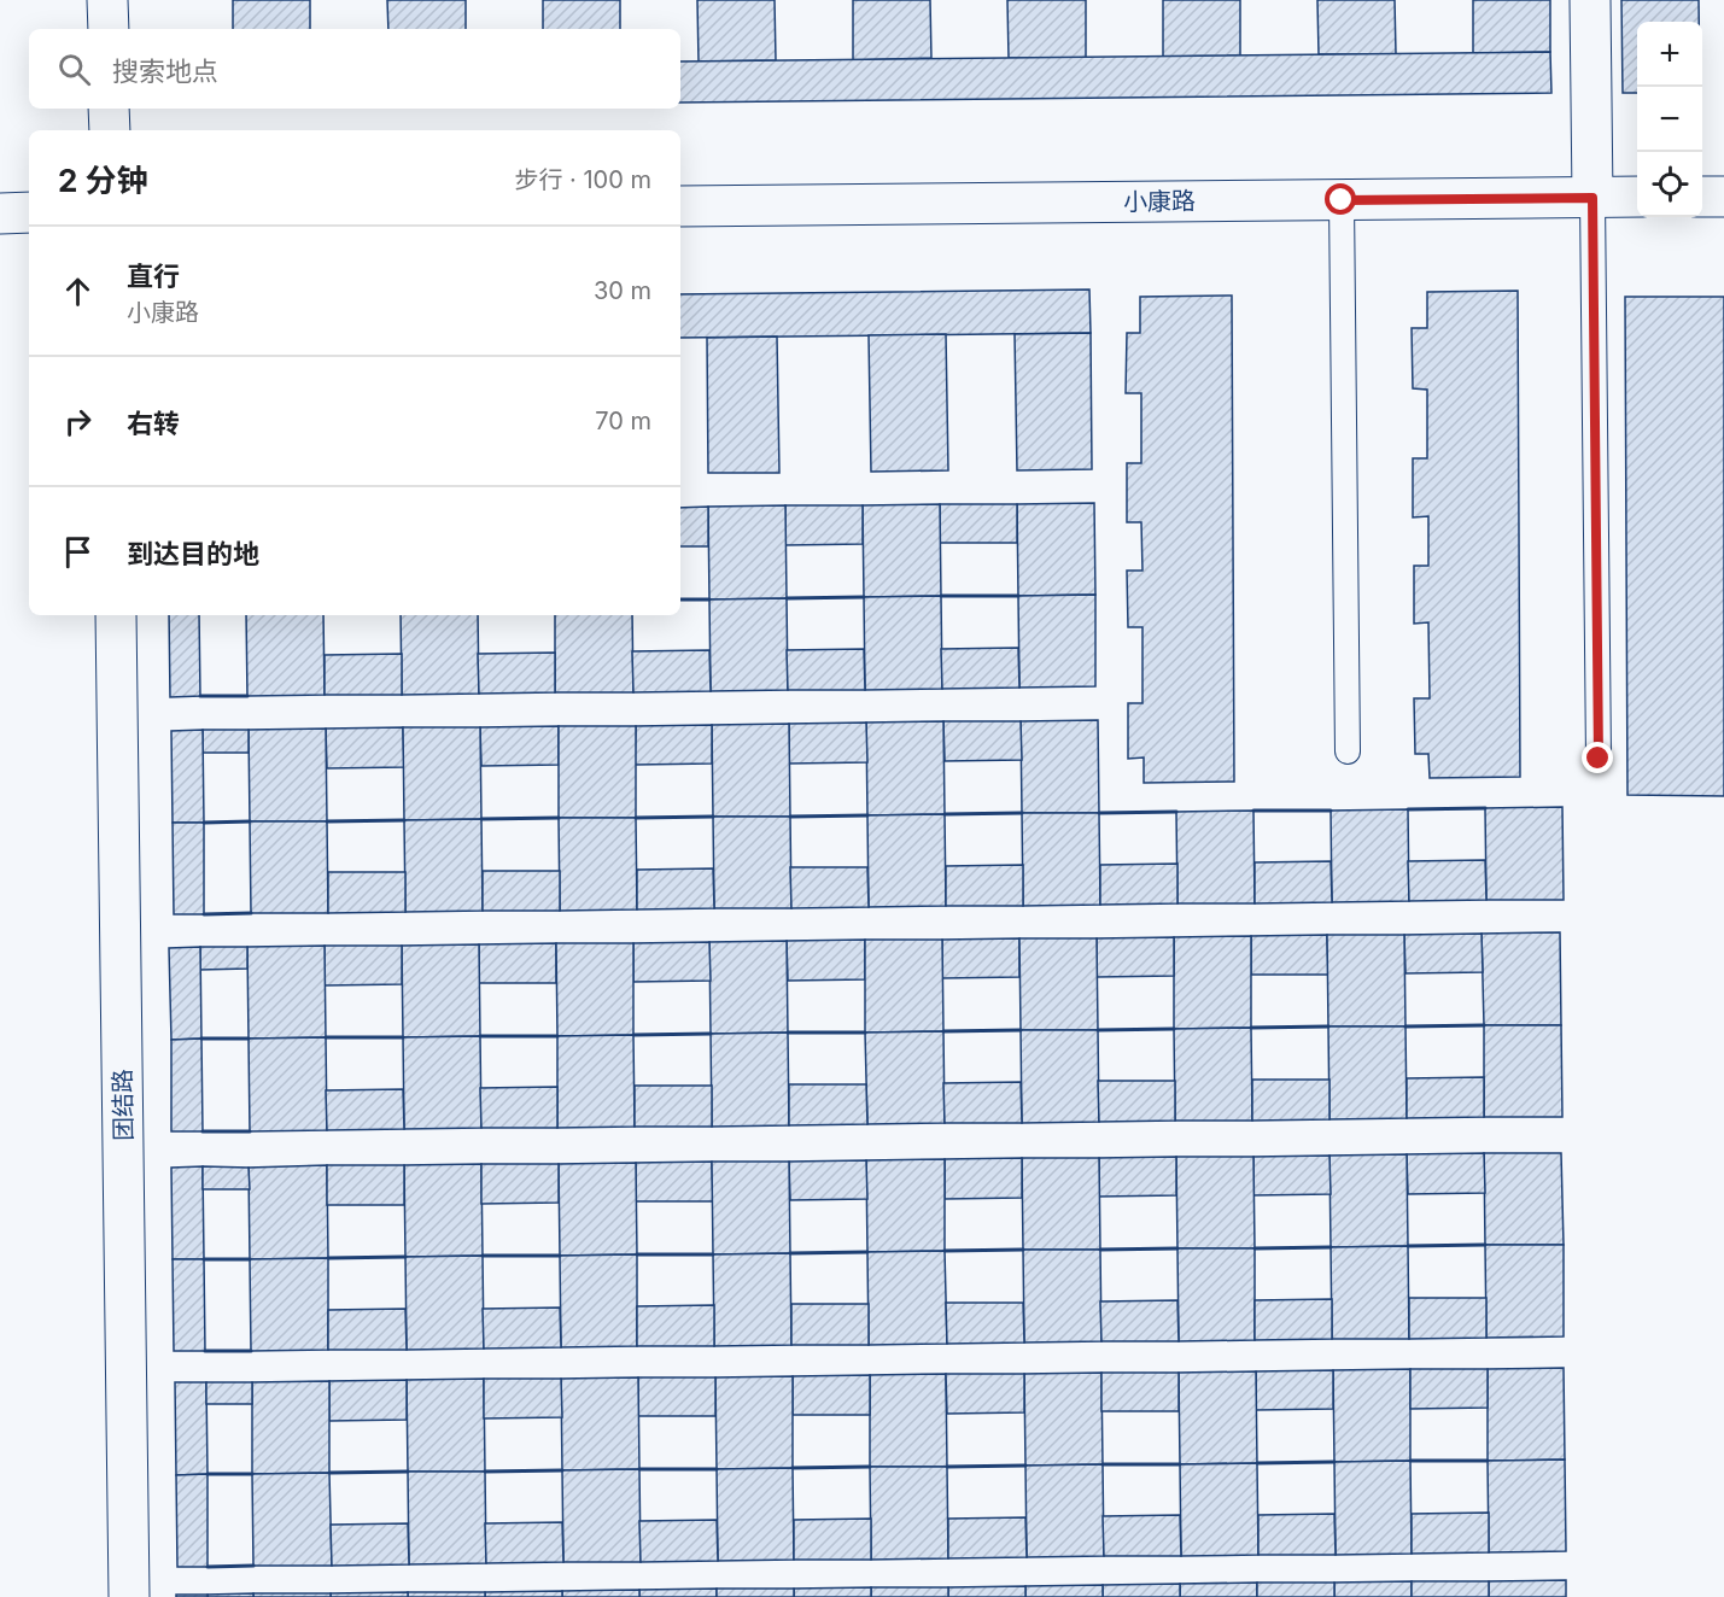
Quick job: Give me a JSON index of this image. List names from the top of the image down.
{
  "streets": {
    "street": ["小康路", "团结路"]
  },
  "page": {
    "map_buttons": ["+", "−"],
    "search": "搜索地点",
    "heading": ["2 分钟", "步行 · 100 m"],
    "list": [
      ["直行", "小康路", "30 m"],
      ["右转", "70 m"],
      "到达目的地"
    ]
  }
}
